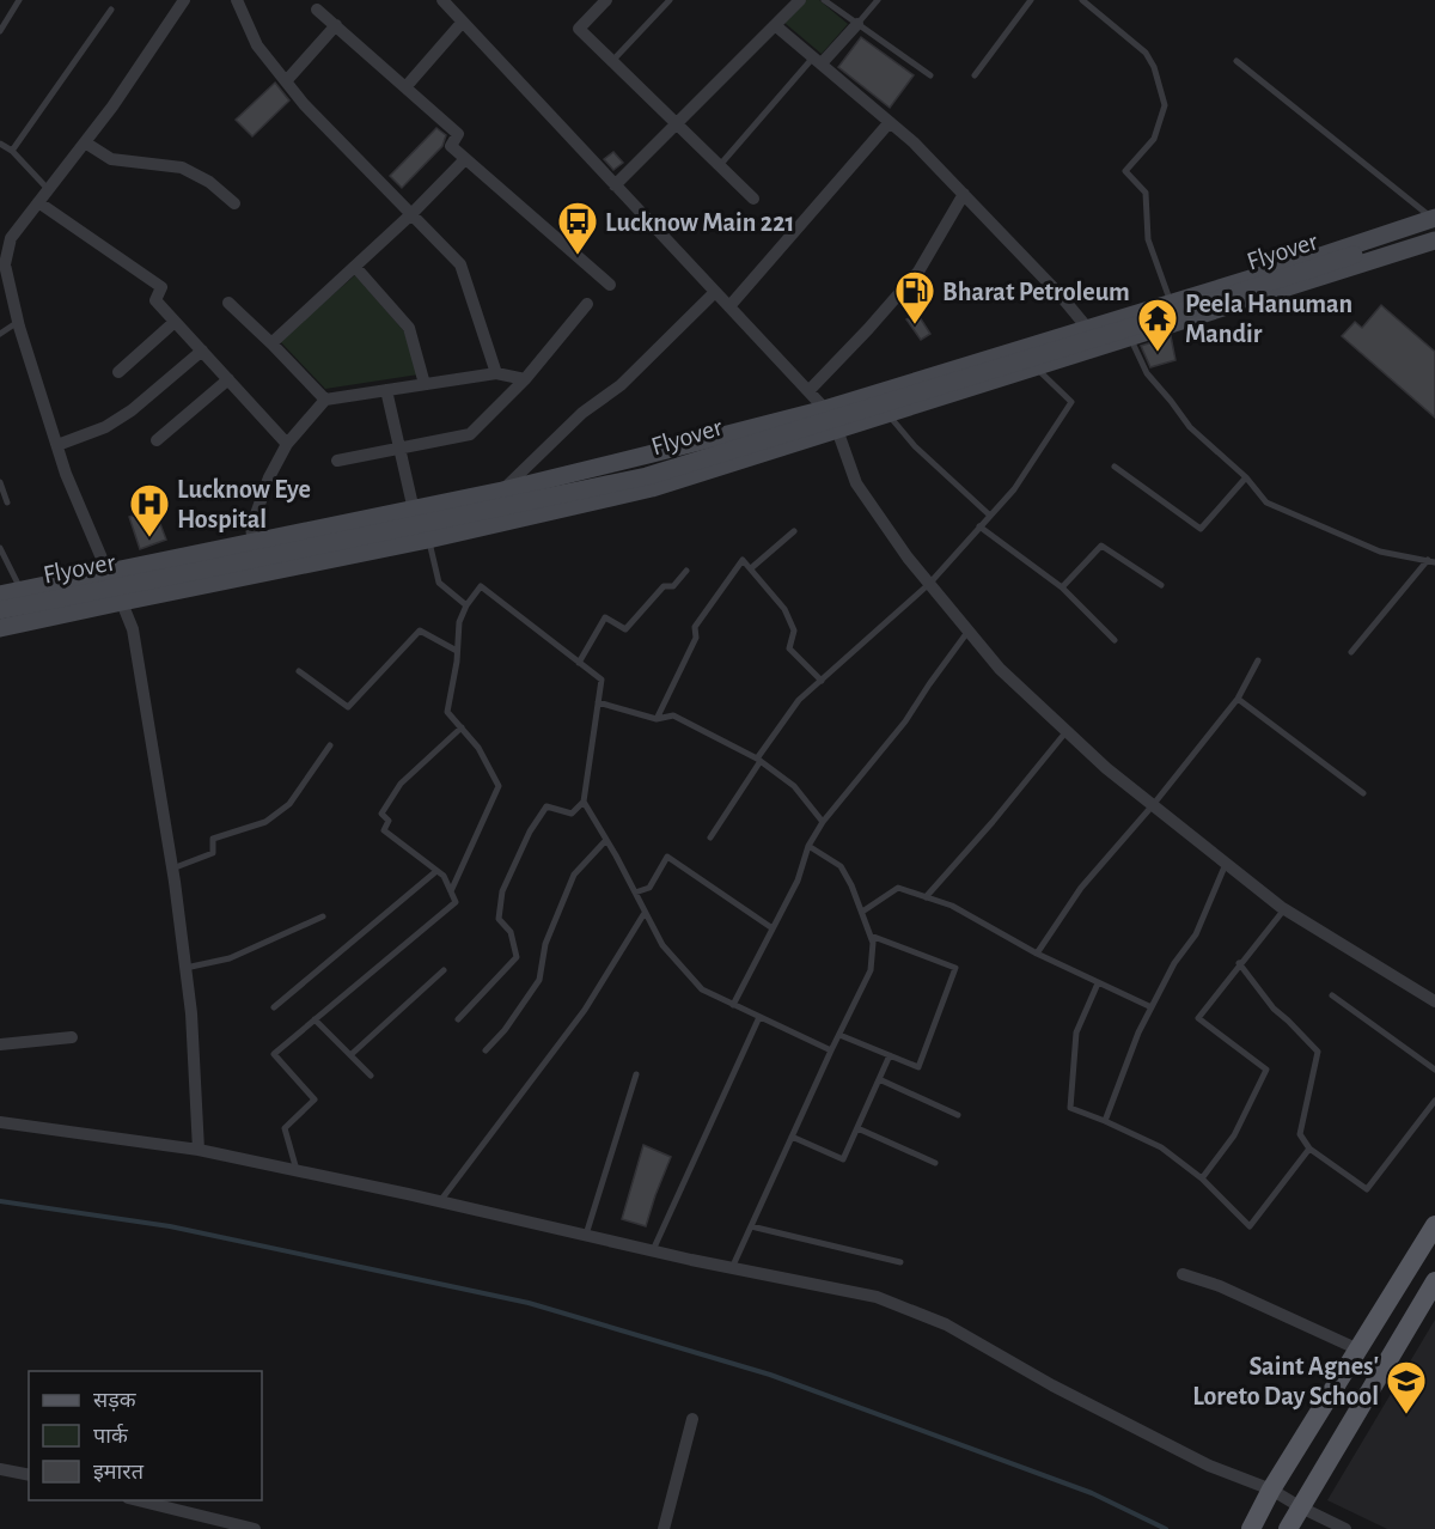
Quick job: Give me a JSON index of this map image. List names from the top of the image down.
{
  "streets": {
    "main road": ["Flyover"]
  },
  "places": {
    "bus stop": ["Lucknow Main 221"],
    "fuel station": ["Bharat Petroleum"],
    "temple": ["Peela Hanuman Mandir"],
    "hospital": ["Lucknow Eye Hospital"],
    "school or university": ["Saint Agnes' Loreto Day School"]
  },
  "legend": ["सड़क", "पार्क", "इमारत"]
}
